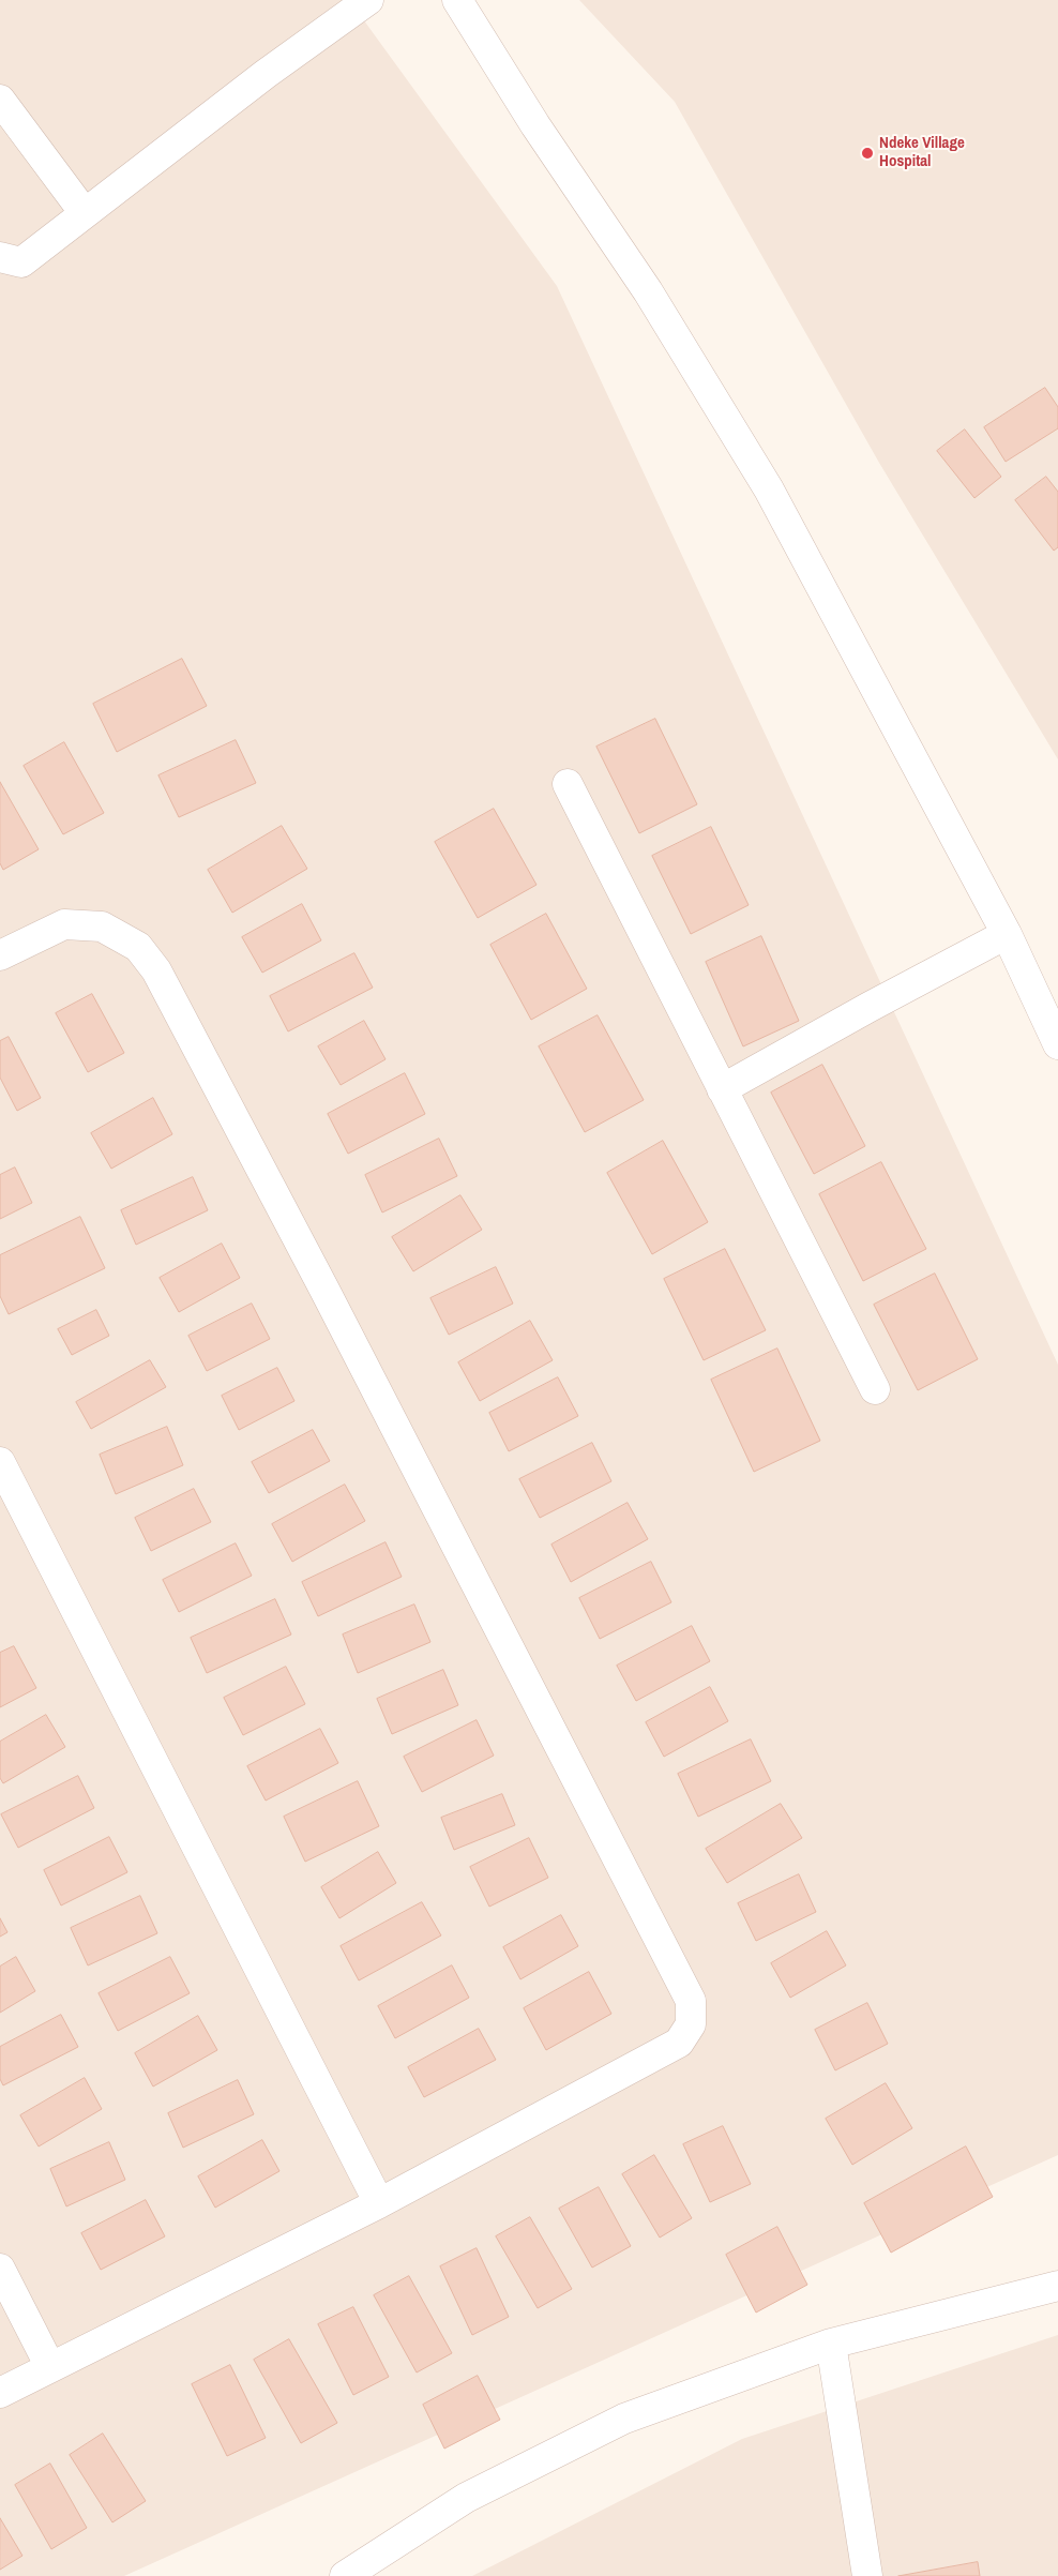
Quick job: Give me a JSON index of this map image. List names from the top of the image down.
{
  "places": ["Ndeke Village Hospital"]
}
